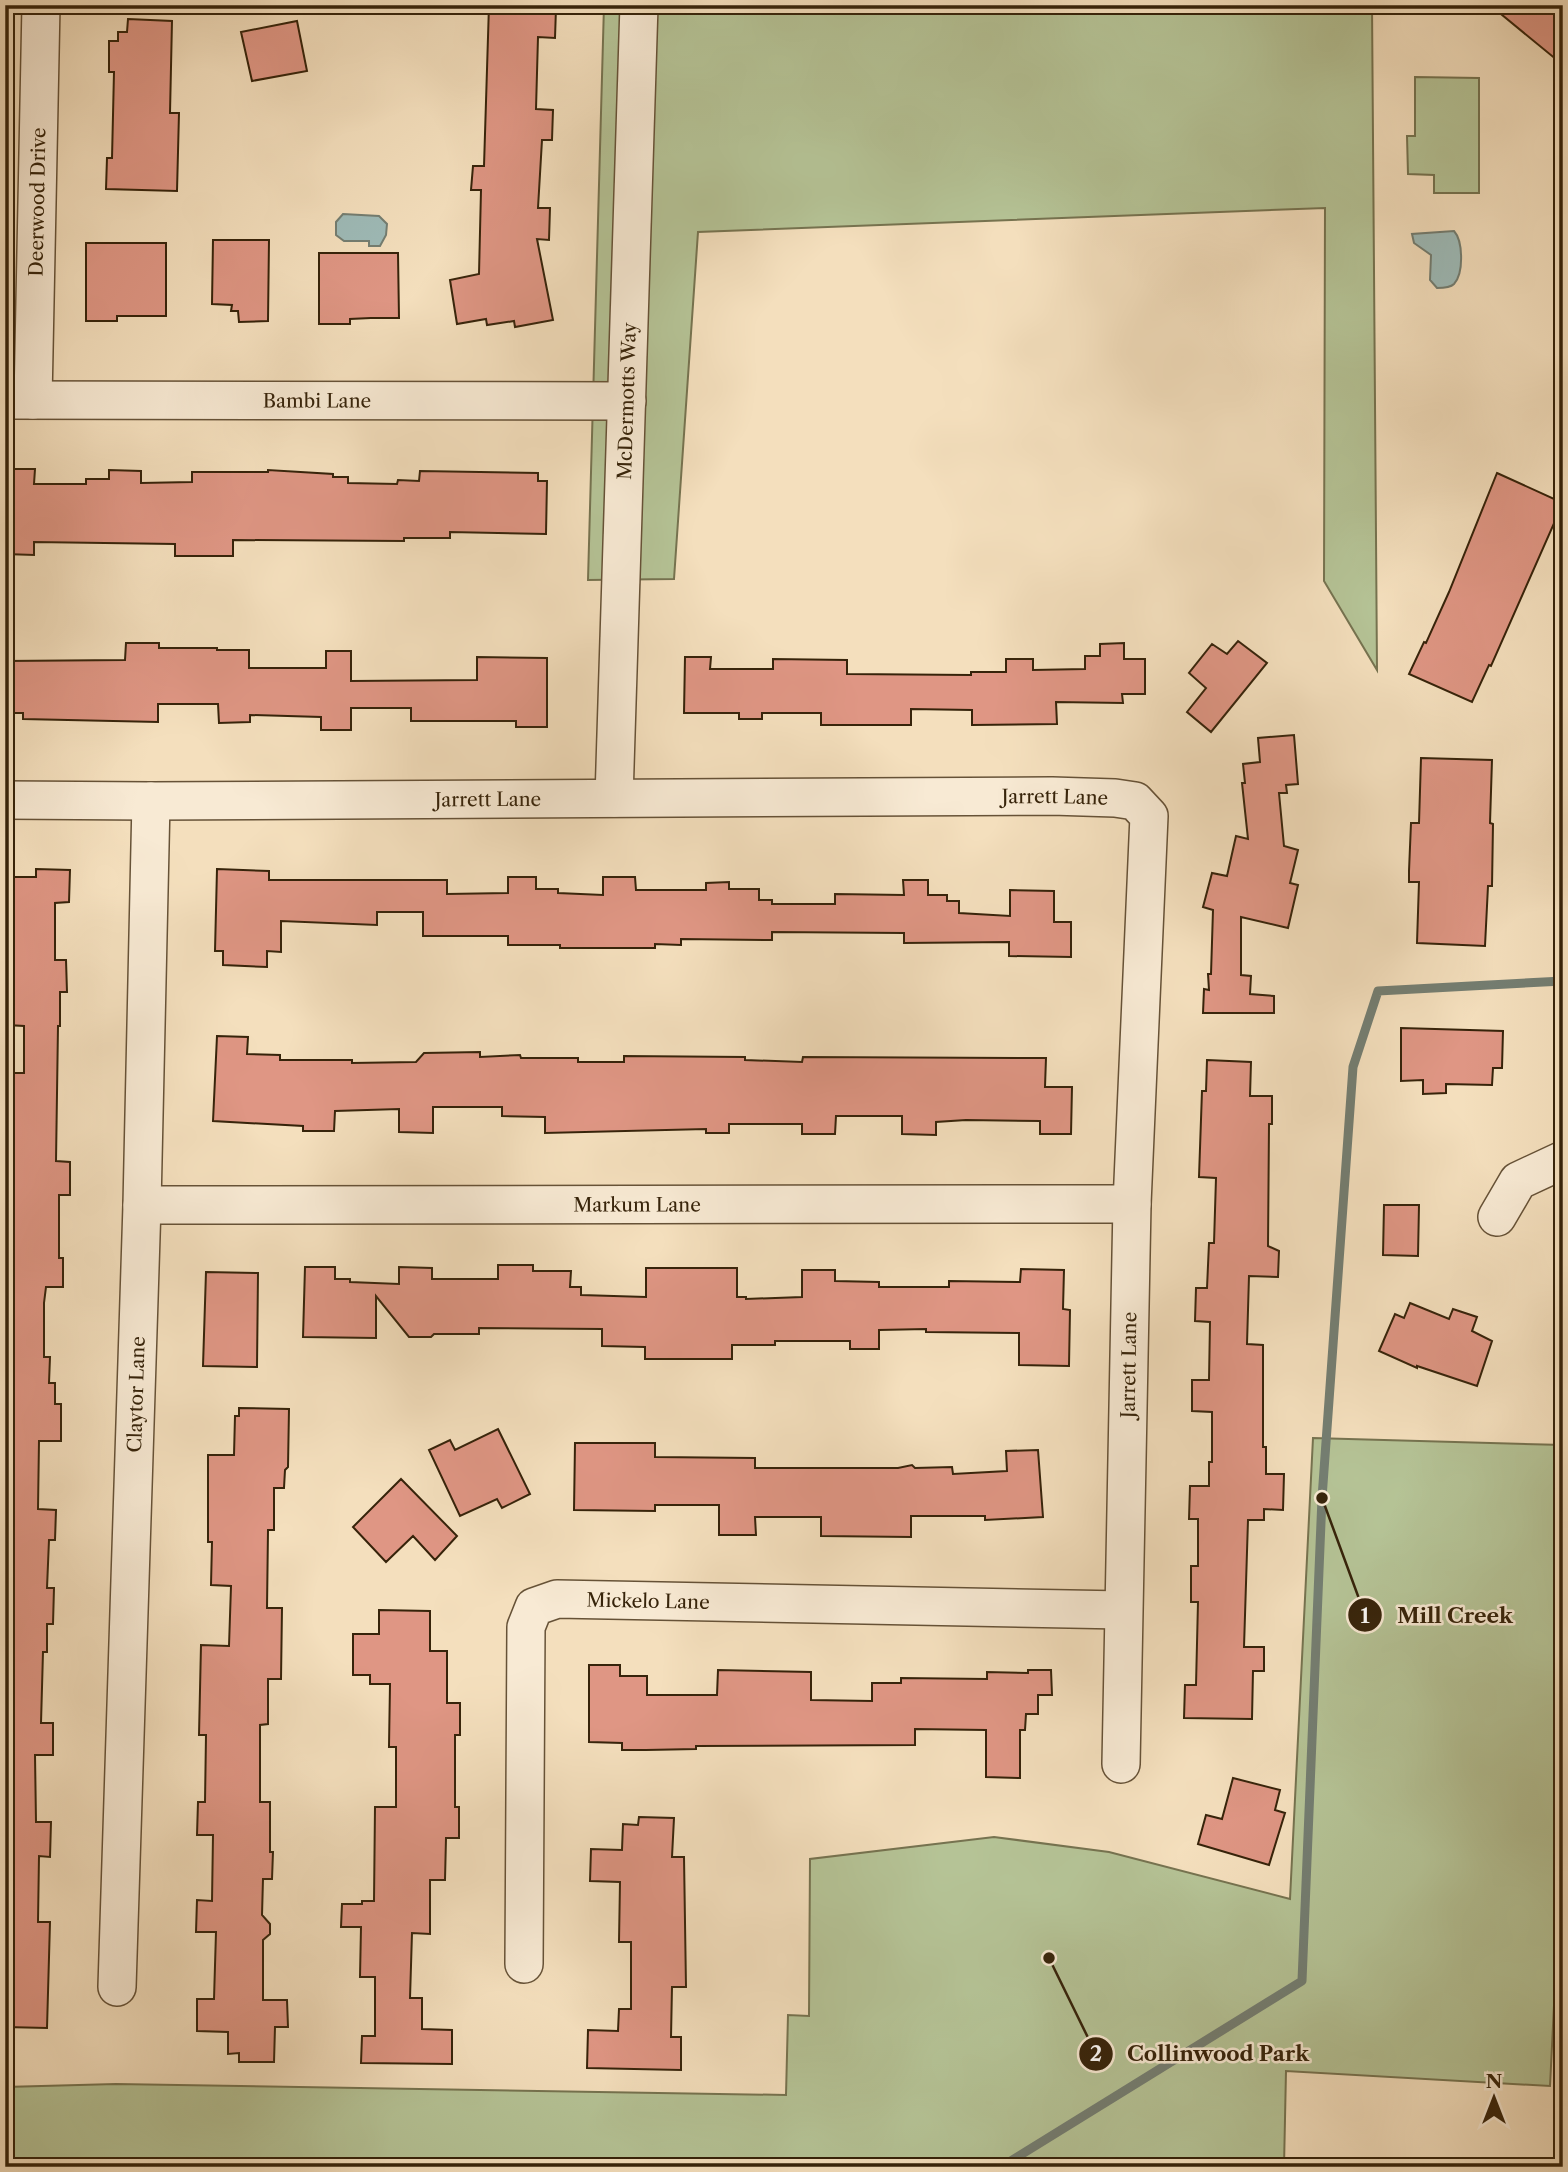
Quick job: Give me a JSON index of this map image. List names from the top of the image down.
{
  "streets": {
    "street": [
      "Deerwood Drive",
      "Bambi Lane",
      "McDermotts Way",
      "Jarrett Lane",
      "Markum Lane",
      "Claytor Lane",
      "Mickelo Lane"
    ]
  },
  "crossings": [
    ["Deerwood Drive", "Bambi Lane"],
    ["Bambi Lane", "McDermotts Way"],
    ["McDermotts Way", "Jarrett Lane"],
    ["Jarrett Lane", "Markum Lane"],
    ["Jarrett Lane", "Claytor Lane"],
    ["Jarrett Lane", "Mickelo Lane"],
    ["Markum Lane", "Claytor Lane"]
  ],
  "places": ["Mill Creek", "Collinwood Park"],
  "north": "top"
}
